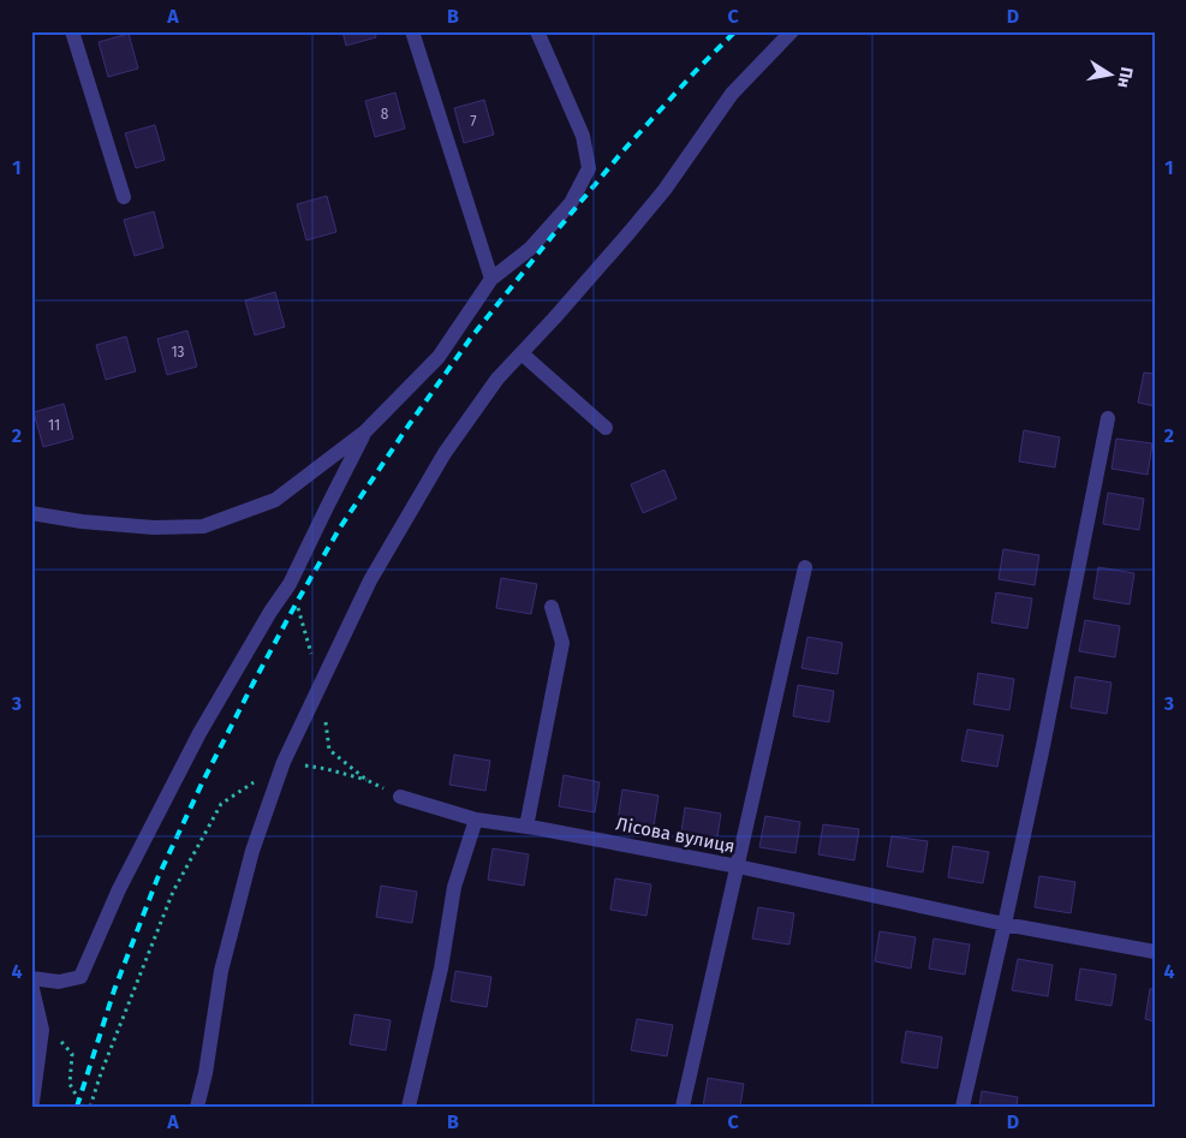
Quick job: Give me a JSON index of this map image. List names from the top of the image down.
{
  "streets": {
    "street": ["Лісова вулиця"]
  },
  "house_numbers": [
    "8",
    "7",
    "13",
    "11"
  ],
  "north": "right",
  "grid": {
    "columns": [
      "A",
      "B",
      "C",
      "D"
    ],
    "rows": [
      "1",
      "2",
      "3",
      "4"
    ]
  }
}
